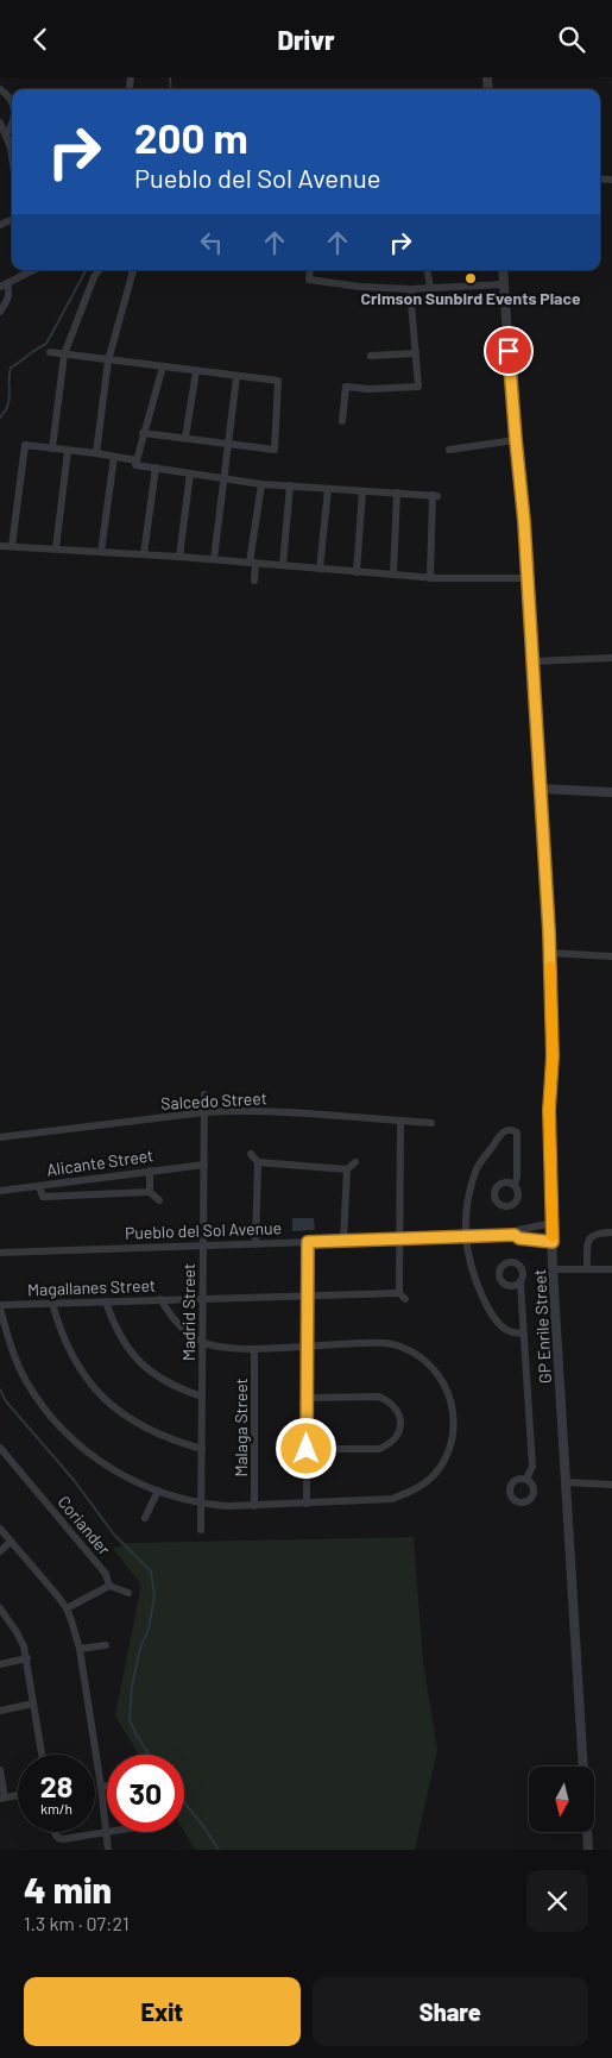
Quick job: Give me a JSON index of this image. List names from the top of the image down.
{
  "streets": {
    "street": [
      "Salcedo Street",
      "Alicante Street",
      "Pueblo del Sol Avenue",
      "Magallanes Street",
      "Madrid Street",
      "GP Enrile Street",
      "Malaga Street",
      "Coriander"
    ]
  },
  "crossings": [
    ["Salcedo Street", "Madrid Street"],
    ["Alicante Street", "Madrid Street"],
    ["Pueblo del Sol Avenue", "Madrid Street"],
    ["Pueblo del Sol Avenue", "GP Enrile Street"],
    ["Magallanes Street", "Madrid Street"]
  ],
  "places": ["Crimson Sunbird Events Place"],
  "north": "bottom",
  "page": {
    "header": "Drivr",
    "turn": ["200 m", "Pueblo del Sol Avenue"],
    "speed": "28 km/h",
    "limit": "30",
    "heading": ["4 min", "1.3 km · 07:21"],
    "buttons": ["Exit", "Share"]
  }
}
